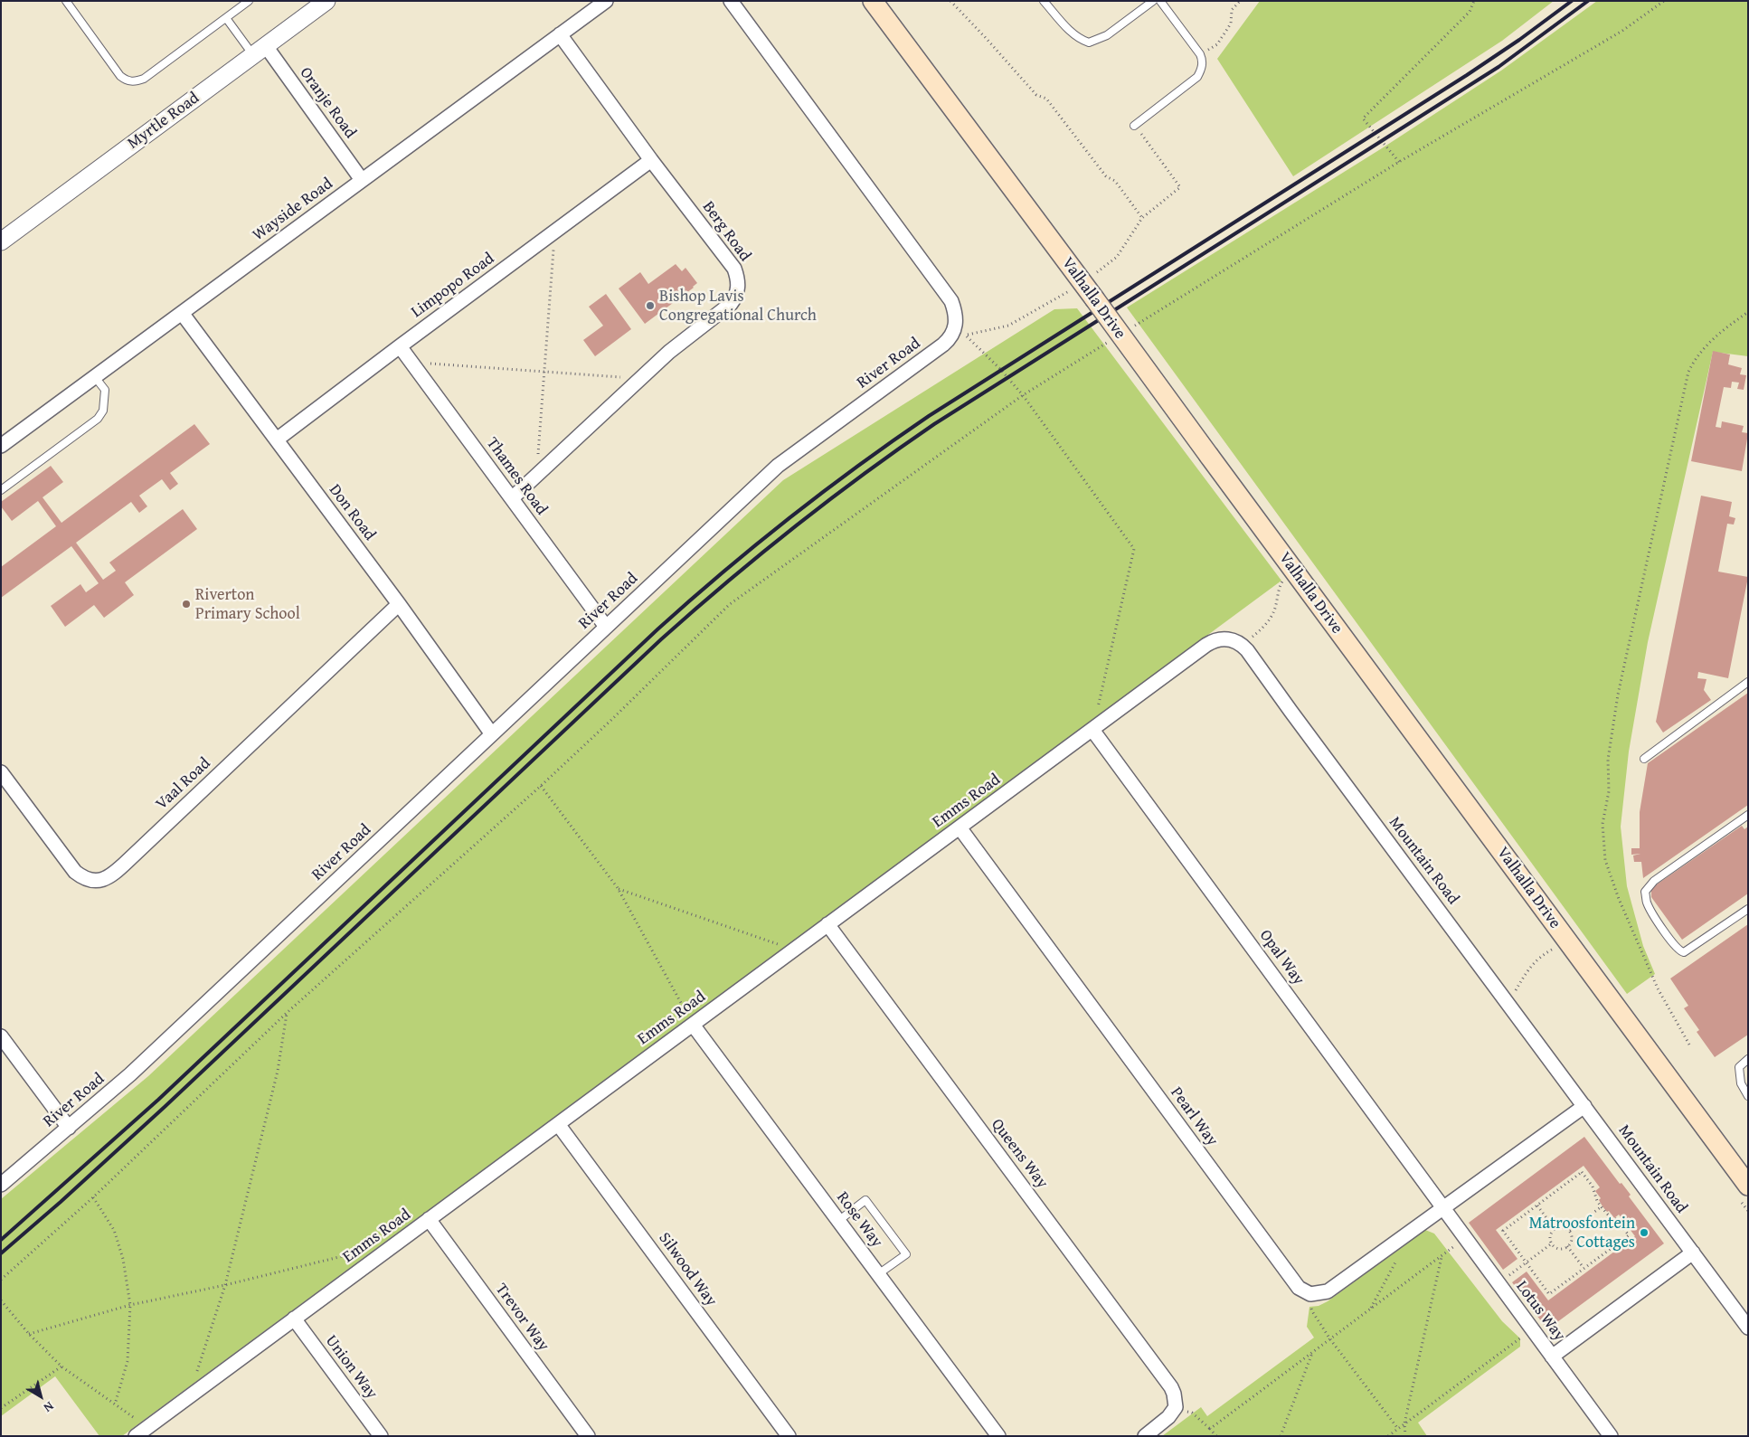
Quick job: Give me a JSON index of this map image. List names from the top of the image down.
{
  "streets": {
    "main road": ["Valhalla Drive"],
    "street": [
      "Oranje Road",
      "Myrtle Road",
      "Wayside Road",
      "Berg Road",
      "Limpopo Road",
      "River Road",
      "Thames Road",
      "Don Road",
      "Vaal Road",
      "Emms Road",
      "Mountain Road",
      "Opal Way",
      "Pearl Way",
      "Queens Way",
      "Rose Way",
      "Silwood Way",
      "Lotus Way",
      "Trevor Way",
      "Union Way"
    ]
  },
  "crossings": [
    ["Oranje Road", "Myrtle Road"],
    ["Oranje Road", "Wayside Road"],
    ["Wayside Road", "Berg Road"],
    ["Wayside Road", "Don Road"],
    ["Berg Road", "Limpopo Road"],
    ["Berg Road", "Thames Road"],
    ["Limpopo Road", "Thames Road"],
    ["Limpopo Road", "Don Road"],
    ["River Road", "Thames Road"],
    ["River Road", "Don Road"],
    ["Don Road", "Vaal Road"],
    ["Emms Road", "Mountain Road"],
    ["Emms Road", "Opal Way"],
    ["Emms Road", "Pearl Way"],
    ["Emms Road", "Queens Way"],
    ["Emms Road", "Rose Way"],
    ["Emms Road", "Silwood Way"],
    ["Emms Road", "Trevor Way"],
    ["Emms Road", "Union Way"],
    ["Opal Way", "Lotus Way"]
  ],
  "places": ["Bishop Lavis Congregational Church", "Riverton Primary School", "Matroosfontein Cottages"],
  "north": "bottom right"
}
